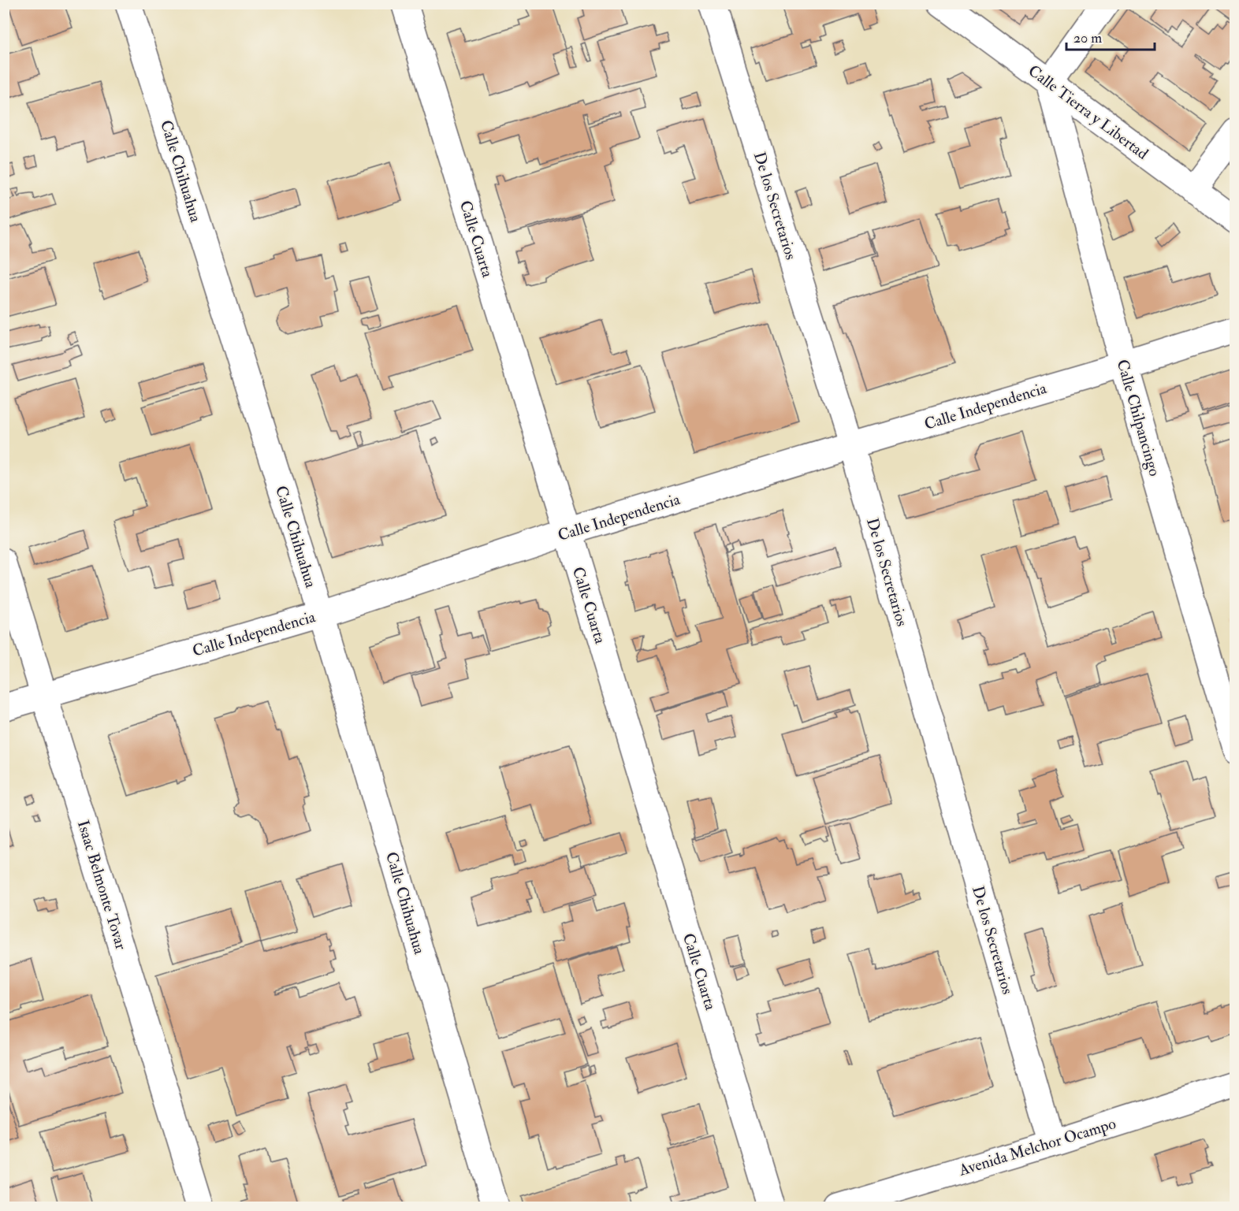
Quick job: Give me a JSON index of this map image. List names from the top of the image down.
{
  "streets": {
    "street": [
      "Calle Tierra y Libertad",
      "Calle Chihuahua",
      "De los Secretarios",
      "Calle Cuarta",
      "Calle Independencia",
      "Calle Chilpancingo",
      "Isaac Belmonte Tovar",
      "Avenida Melchor Ocampo"
    ]
  },
  "crossings": [
    ["Calle Tierra y Libertad", "Calle Chilpancingo"],
    ["Calle Chihuahua", "Calle Independencia"],
    ["De los Secretarios", "Calle Independencia"],
    ["De los Secretarios", "Avenida Melchor Ocampo"],
    ["Calle Cuarta", "Calle Independencia"],
    ["Calle Independencia", "Calle Chilpancingo"],
    ["Calle Independencia", "Isaac Belmonte Tovar"]
  ],
  "scale_bar": "20 m"
}
